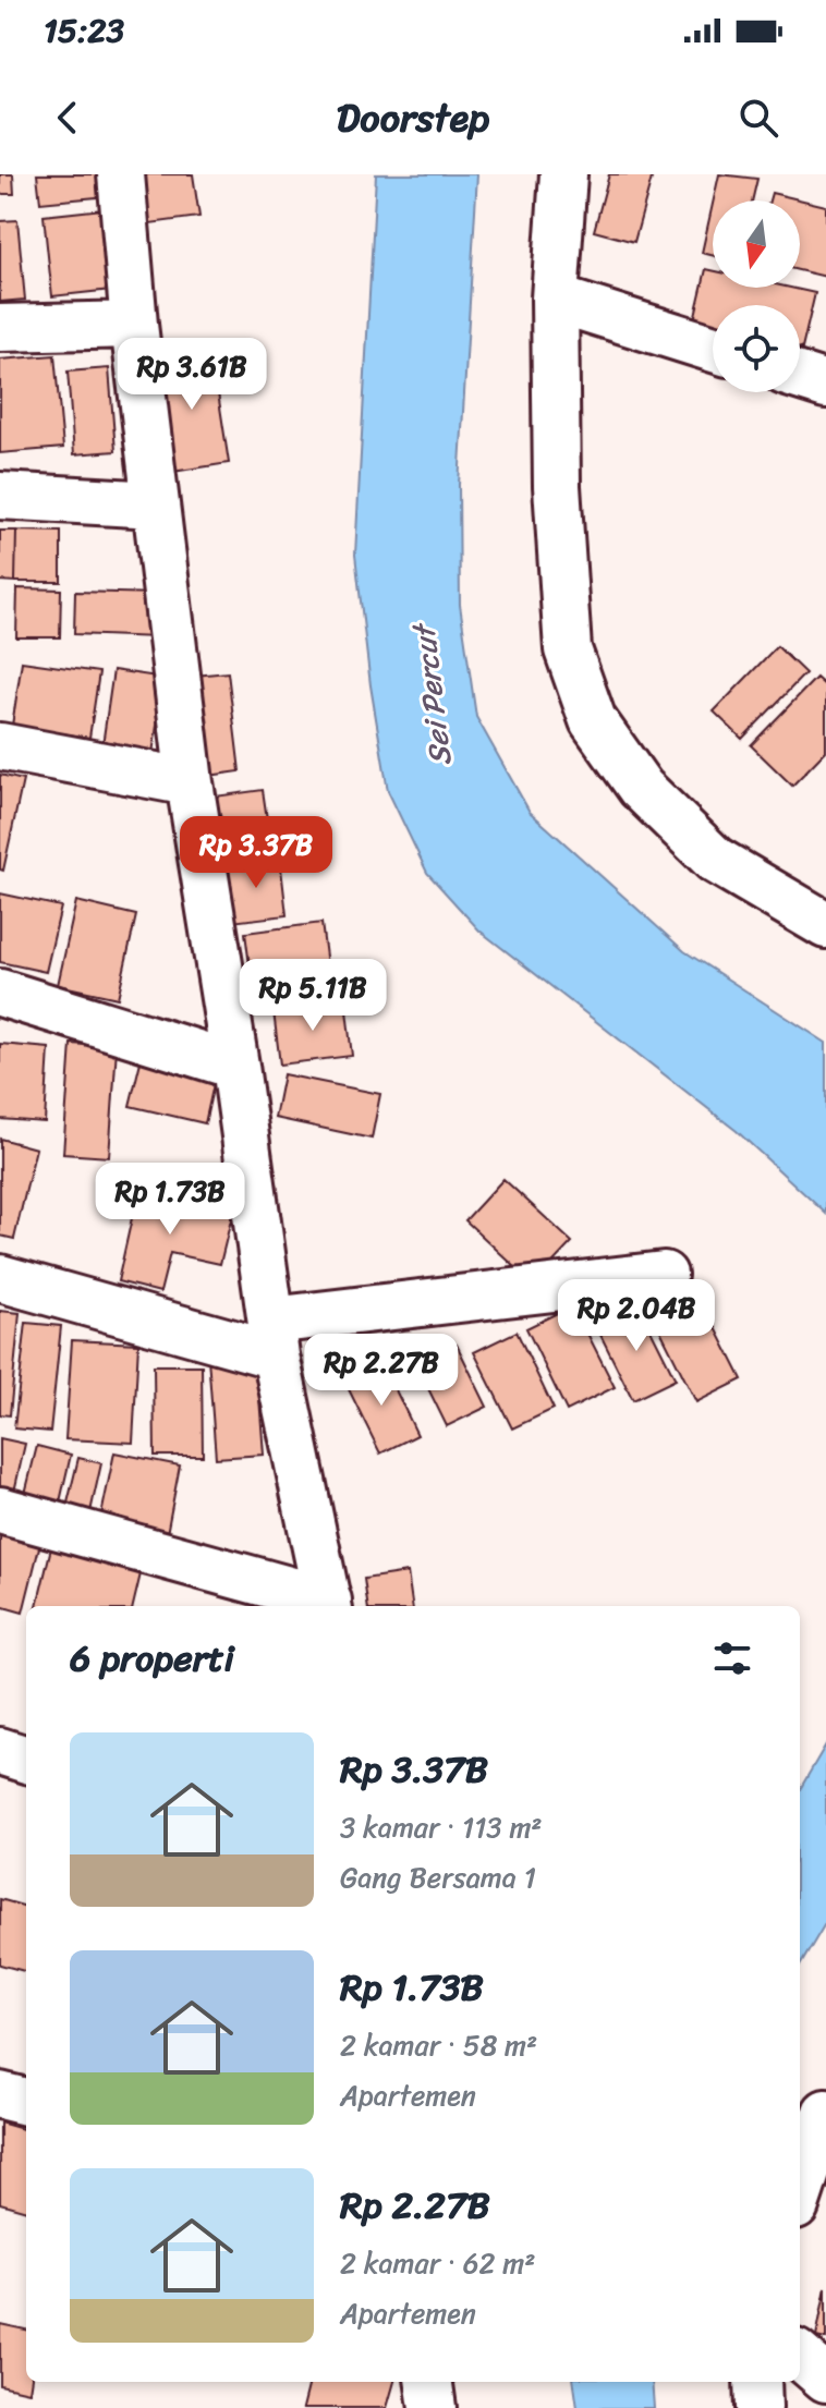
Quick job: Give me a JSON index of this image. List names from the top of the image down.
{
  "water": ["Sei Percut"],
  "north": "bottom",
  "page": {
    "status": "15:23",
    "header": "Doorstep",
    "price": [
      "Rp 3.61B",
      "Rp 3.37B",
      "Rp 5.11B",
      "Rp 1.73B",
      "Rp 2.04B",
      "Rp 2.27B"
    ],
    "heading": "6 properti",
    "list": [
      {
        "name": "Rp 3.37B",
        "note": "3 kamar · 113 m² · Gang Bersama 1"
      },
      {
        "name": "Rp 1.73B",
        "note": "2 kamar · 58 m² · Apartemen"
      },
      {
        "name": "Rp 2.27B",
        "note": "2 kamar · 62 m² · Apartemen"
      }
    ]
  }
}
